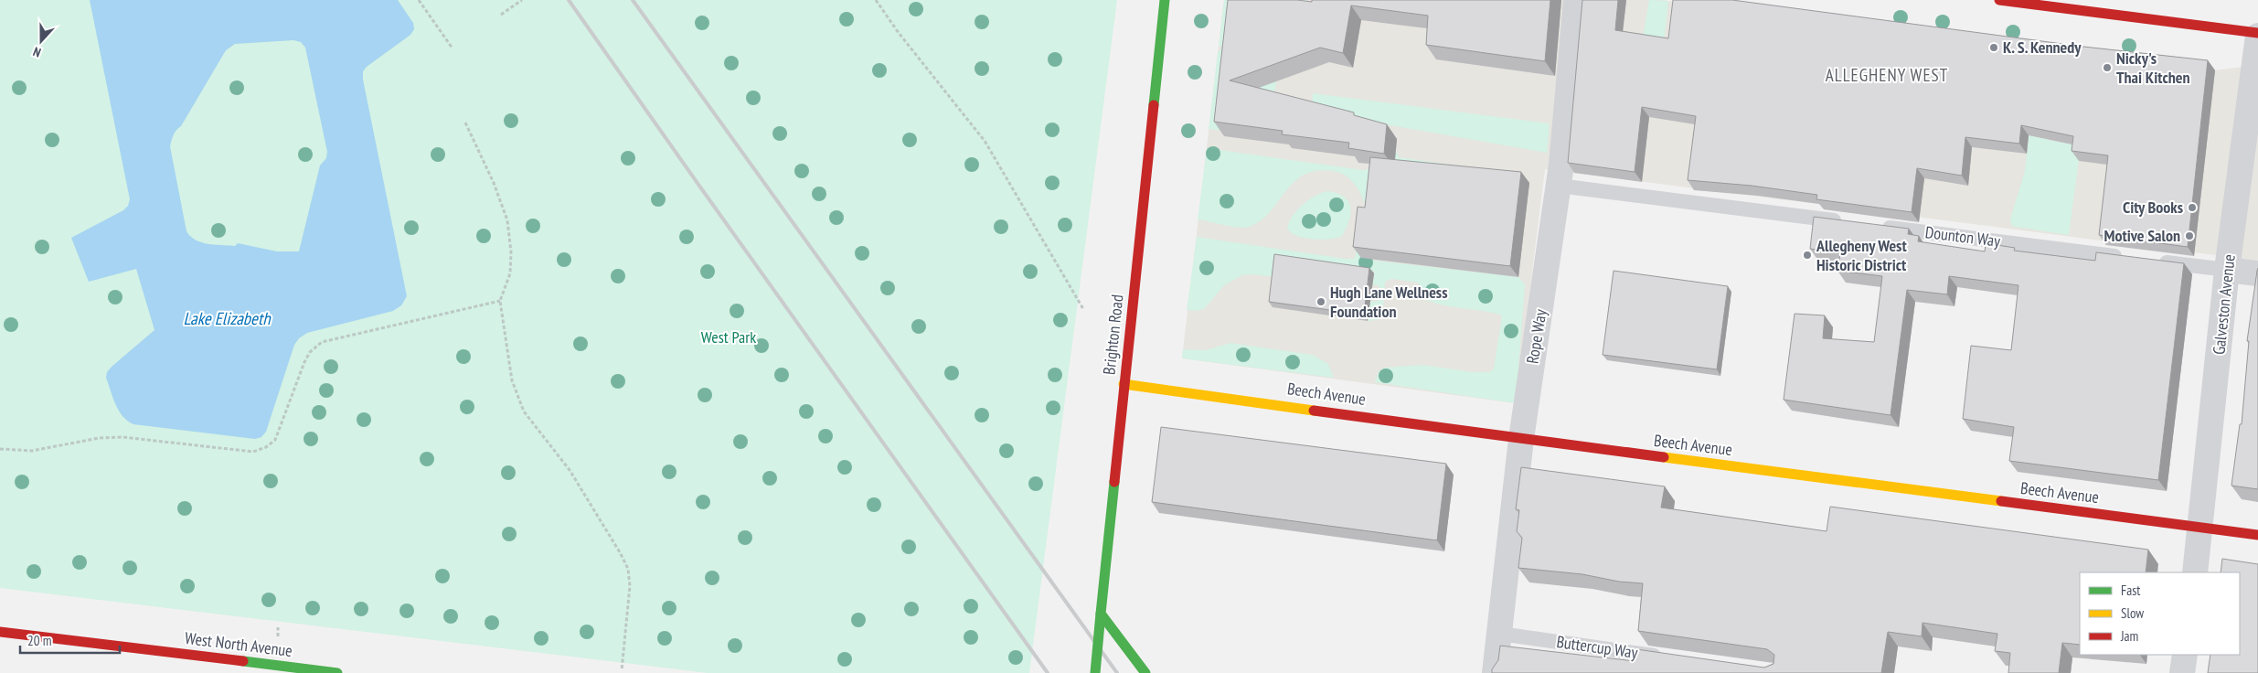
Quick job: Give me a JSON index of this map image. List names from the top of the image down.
{
  "streets": {
    "street": [
      "Galveston Avenue",
      "Brighton Road",
      "Rope Way",
      "Beech Avenue",
      "West North Avenue"
    ],
    "lane": ["Dounton Way", "Buttercup Way"]
  },
  "crossings": [
    ["Galveston Avenue", "Beech Avenue"],
    ["Brighton Road", "Beech Avenue"],
    ["Rope Way", "Beech Avenue"],
    ["Rope Way", "Buttercup Way"]
  ],
  "districts": ["ALLEGHENY WEST"],
  "water": ["Lake Elizabeth"],
  "parks": ["West Park"],
  "places": [
    "K. S. Kennedy",
    "Nicky's Thai Kitchen",
    "City Books",
    "Motive Salon",
    "Allegheny West Historic District",
    "Hugh Lane Wellness Foundation"
  ],
  "legend": ["Fast", "Slow", "Jam"],
  "scale_bar": "20 m",
  "north": "bottom"
}
